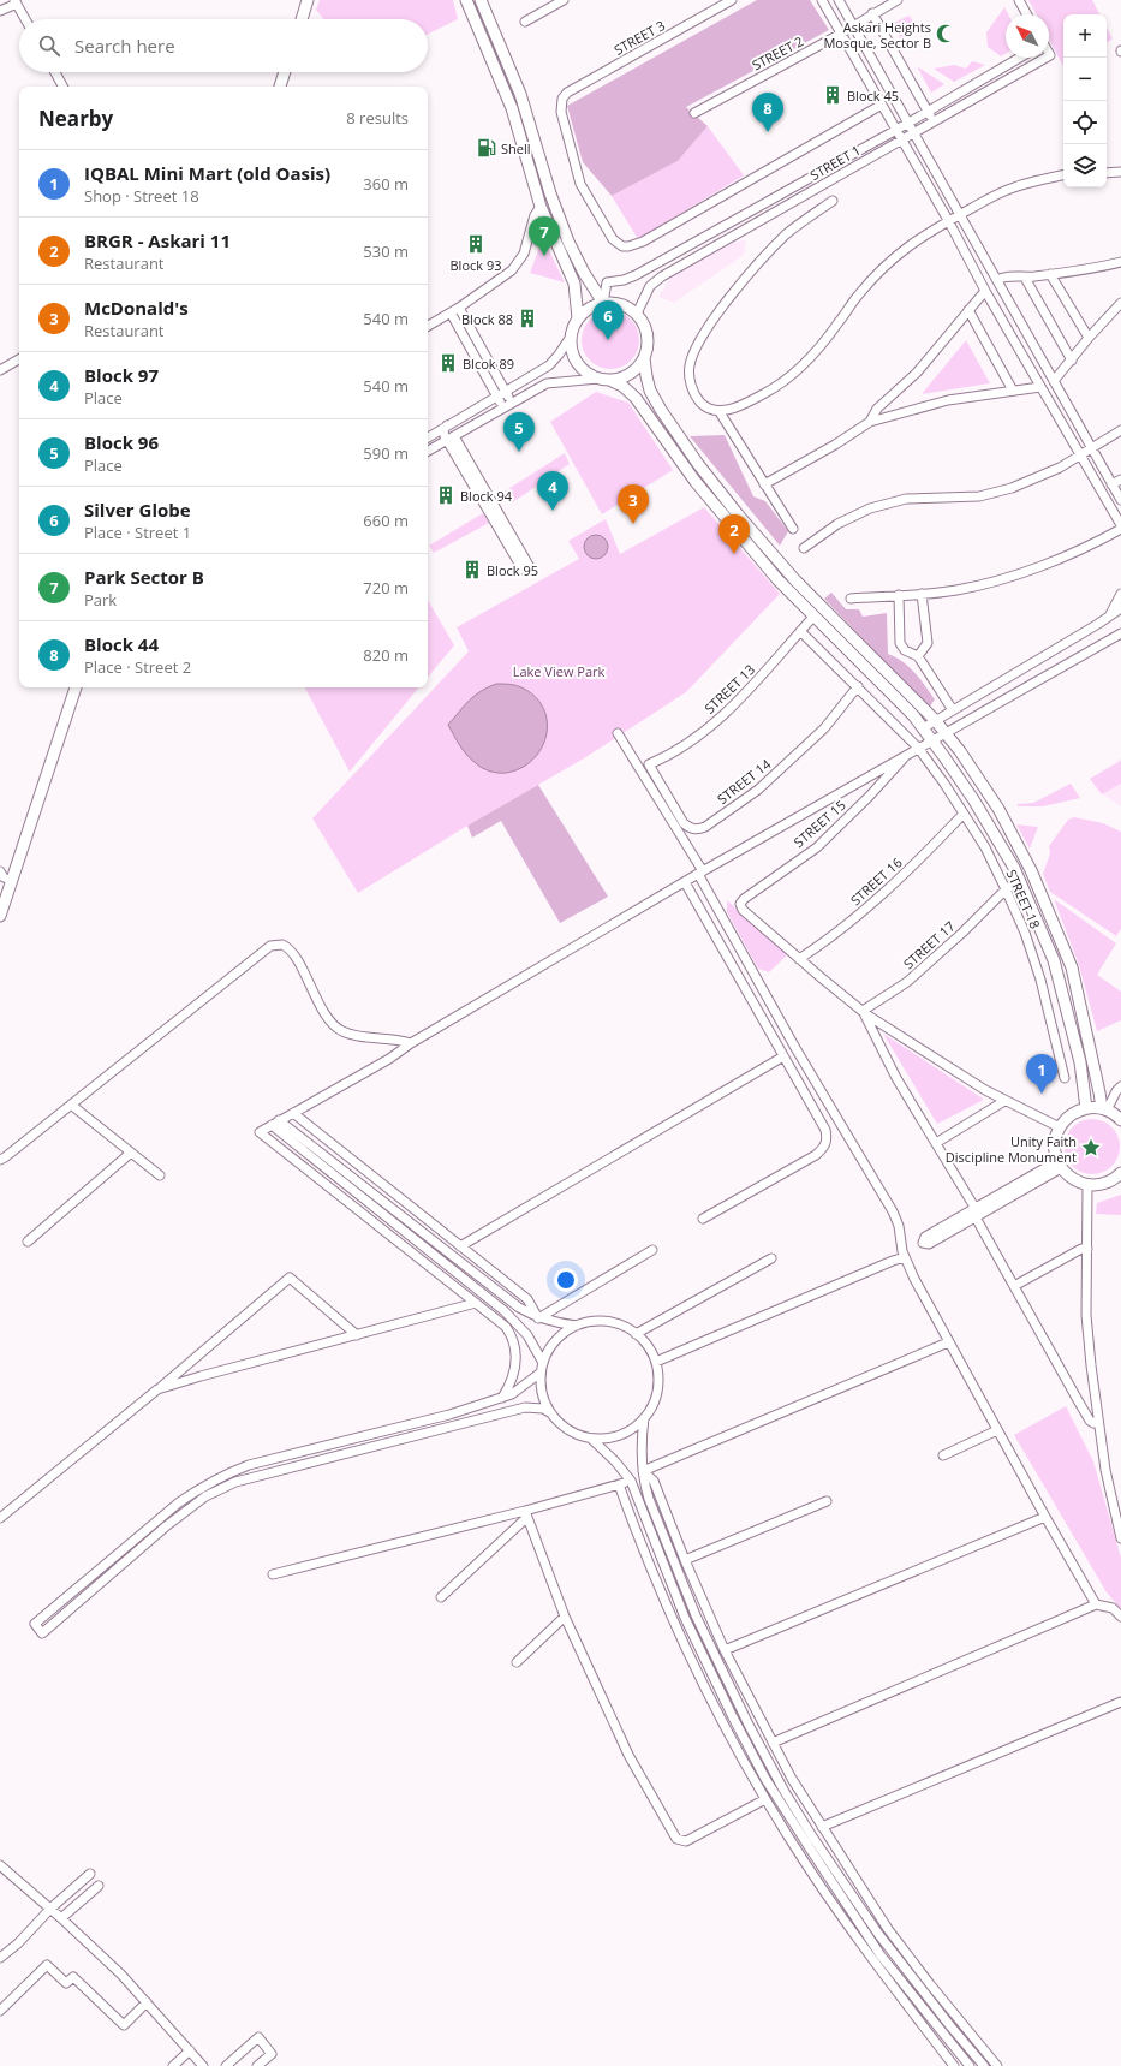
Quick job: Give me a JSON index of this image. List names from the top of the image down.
{
  "streets": {
    "street": [
      "STREET 3",
      "STREET 2",
      "STREET 1",
      "STREET 13",
      "STREET 14",
      "STREET 15",
      "STREET 16",
      "STREET 18",
      "STREET 17"
    ]
  },
  "crossings": [
    ["STREET 13", "STREET 14"],
    ["STREET 13", "STREET 18"],
    ["STREET 14", "STREET 18"],
    ["STREET 15", "STREET 16"],
    ["STREET 16", "STREET 18"],
    ["STREET 18", "STREET 17"]
  ],
  "parks": ["Lake View Park"],
  "places": {
    "mosque": ["Askari Heights Mosque, Sector B"],
    "building": [
      "Block 45",
      "Block 93",
      "Block 88",
      "Blcok 89",
      "Block 94",
      "Block 95"
    ],
    "fuel station": ["Shell"],
    "place": ["Unity Faith Discipline Monument"]
  },
  "north": "top left",
  "page": {
    "map_buttons": ["+", "−"],
    "search": "Search here",
    "heading": ["Nearby", "8 results"],
    "pins": [
      "8",
      "7",
      "6",
      "5",
      "4",
      "3",
      "2",
      "1"
    ],
    "list": [
      {
        "mark": "1",
        "name": "IQBAL Mini Mart (old Oasis)",
        "note": "Shop · Street 18",
        "value": "360 m"
      },
      {
        "mark": "2",
        "name": "BRGR - Askari 11",
        "note": "Restaurant",
        "value": "530 m"
      },
      {
        "mark": "3",
        "name": "McDonald's",
        "note": "Restaurant",
        "value": "540 m"
      },
      {
        "mark": "4",
        "name": "Block 97",
        "note": "Place",
        "value": "540 m"
      },
      {
        "mark": "5",
        "name": "Block 96",
        "note": "Place",
        "value": "590 m"
      },
      {
        "mark": "6",
        "name": "Silver Globe",
        "note": "Place · Street 1",
        "value": "660 m"
      },
      {
        "mark": "7",
        "name": "Park Sector B",
        "note": "Park",
        "value": "720 m"
      },
      {
        "mark": "8",
        "name": "Block 44",
        "note": "Place · Street 2",
        "value": "820 m"
      }
    ]
  }
}
